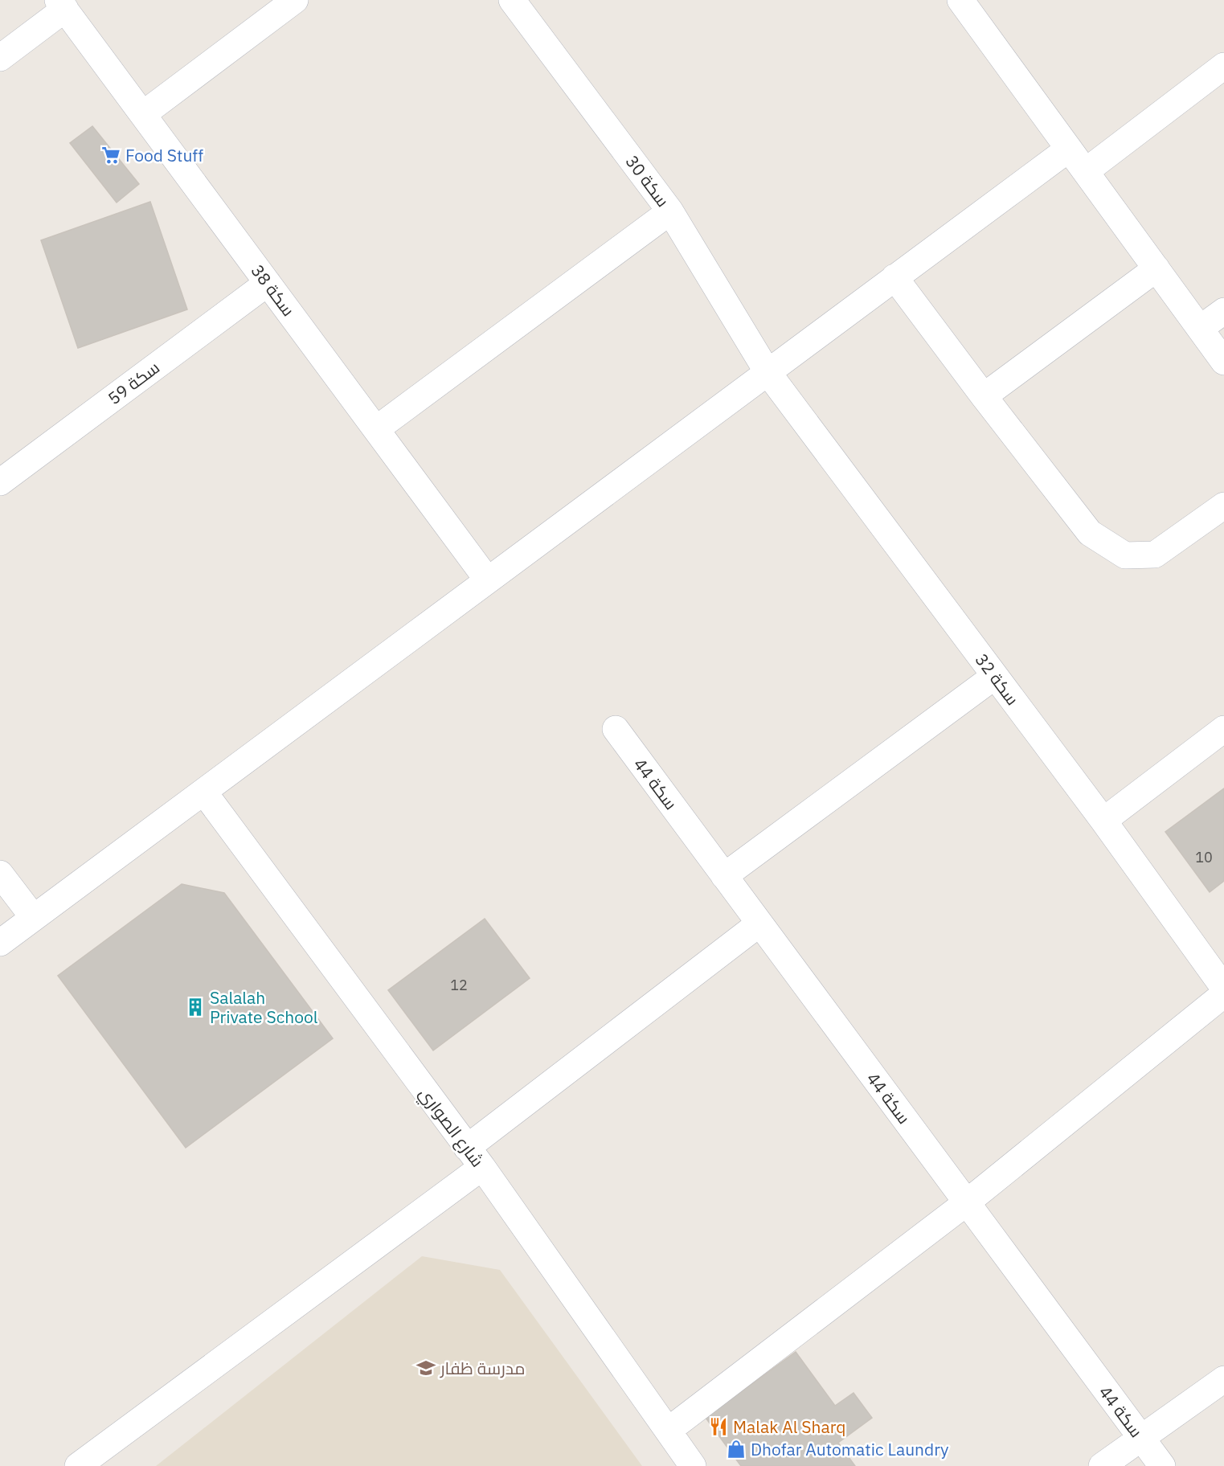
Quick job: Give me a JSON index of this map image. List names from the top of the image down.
{
  "streets": {
    "street": [
      "سكة 30",
      "سكة 38",
      "سكة 59",
      "سكة 32",
      "سكة 44",
      "شارع الصواري"
    ]
  },
  "crossings": [
    ["سكة 30", "سكة 32"],
    ["سكة 38", "سكة 59"]
  ],
  "places": {
    "supermarket": ["Food Stuff"],
    "building": ["Salalah Private School"],
    "school or university": ["مدرسة ظفار"],
    "restaurant": ["Malak Al Sharq"],
    "shop": ["Dhofar Automatic Laundry"]
  },
  "house_numbers": ["10", "12"]
}
